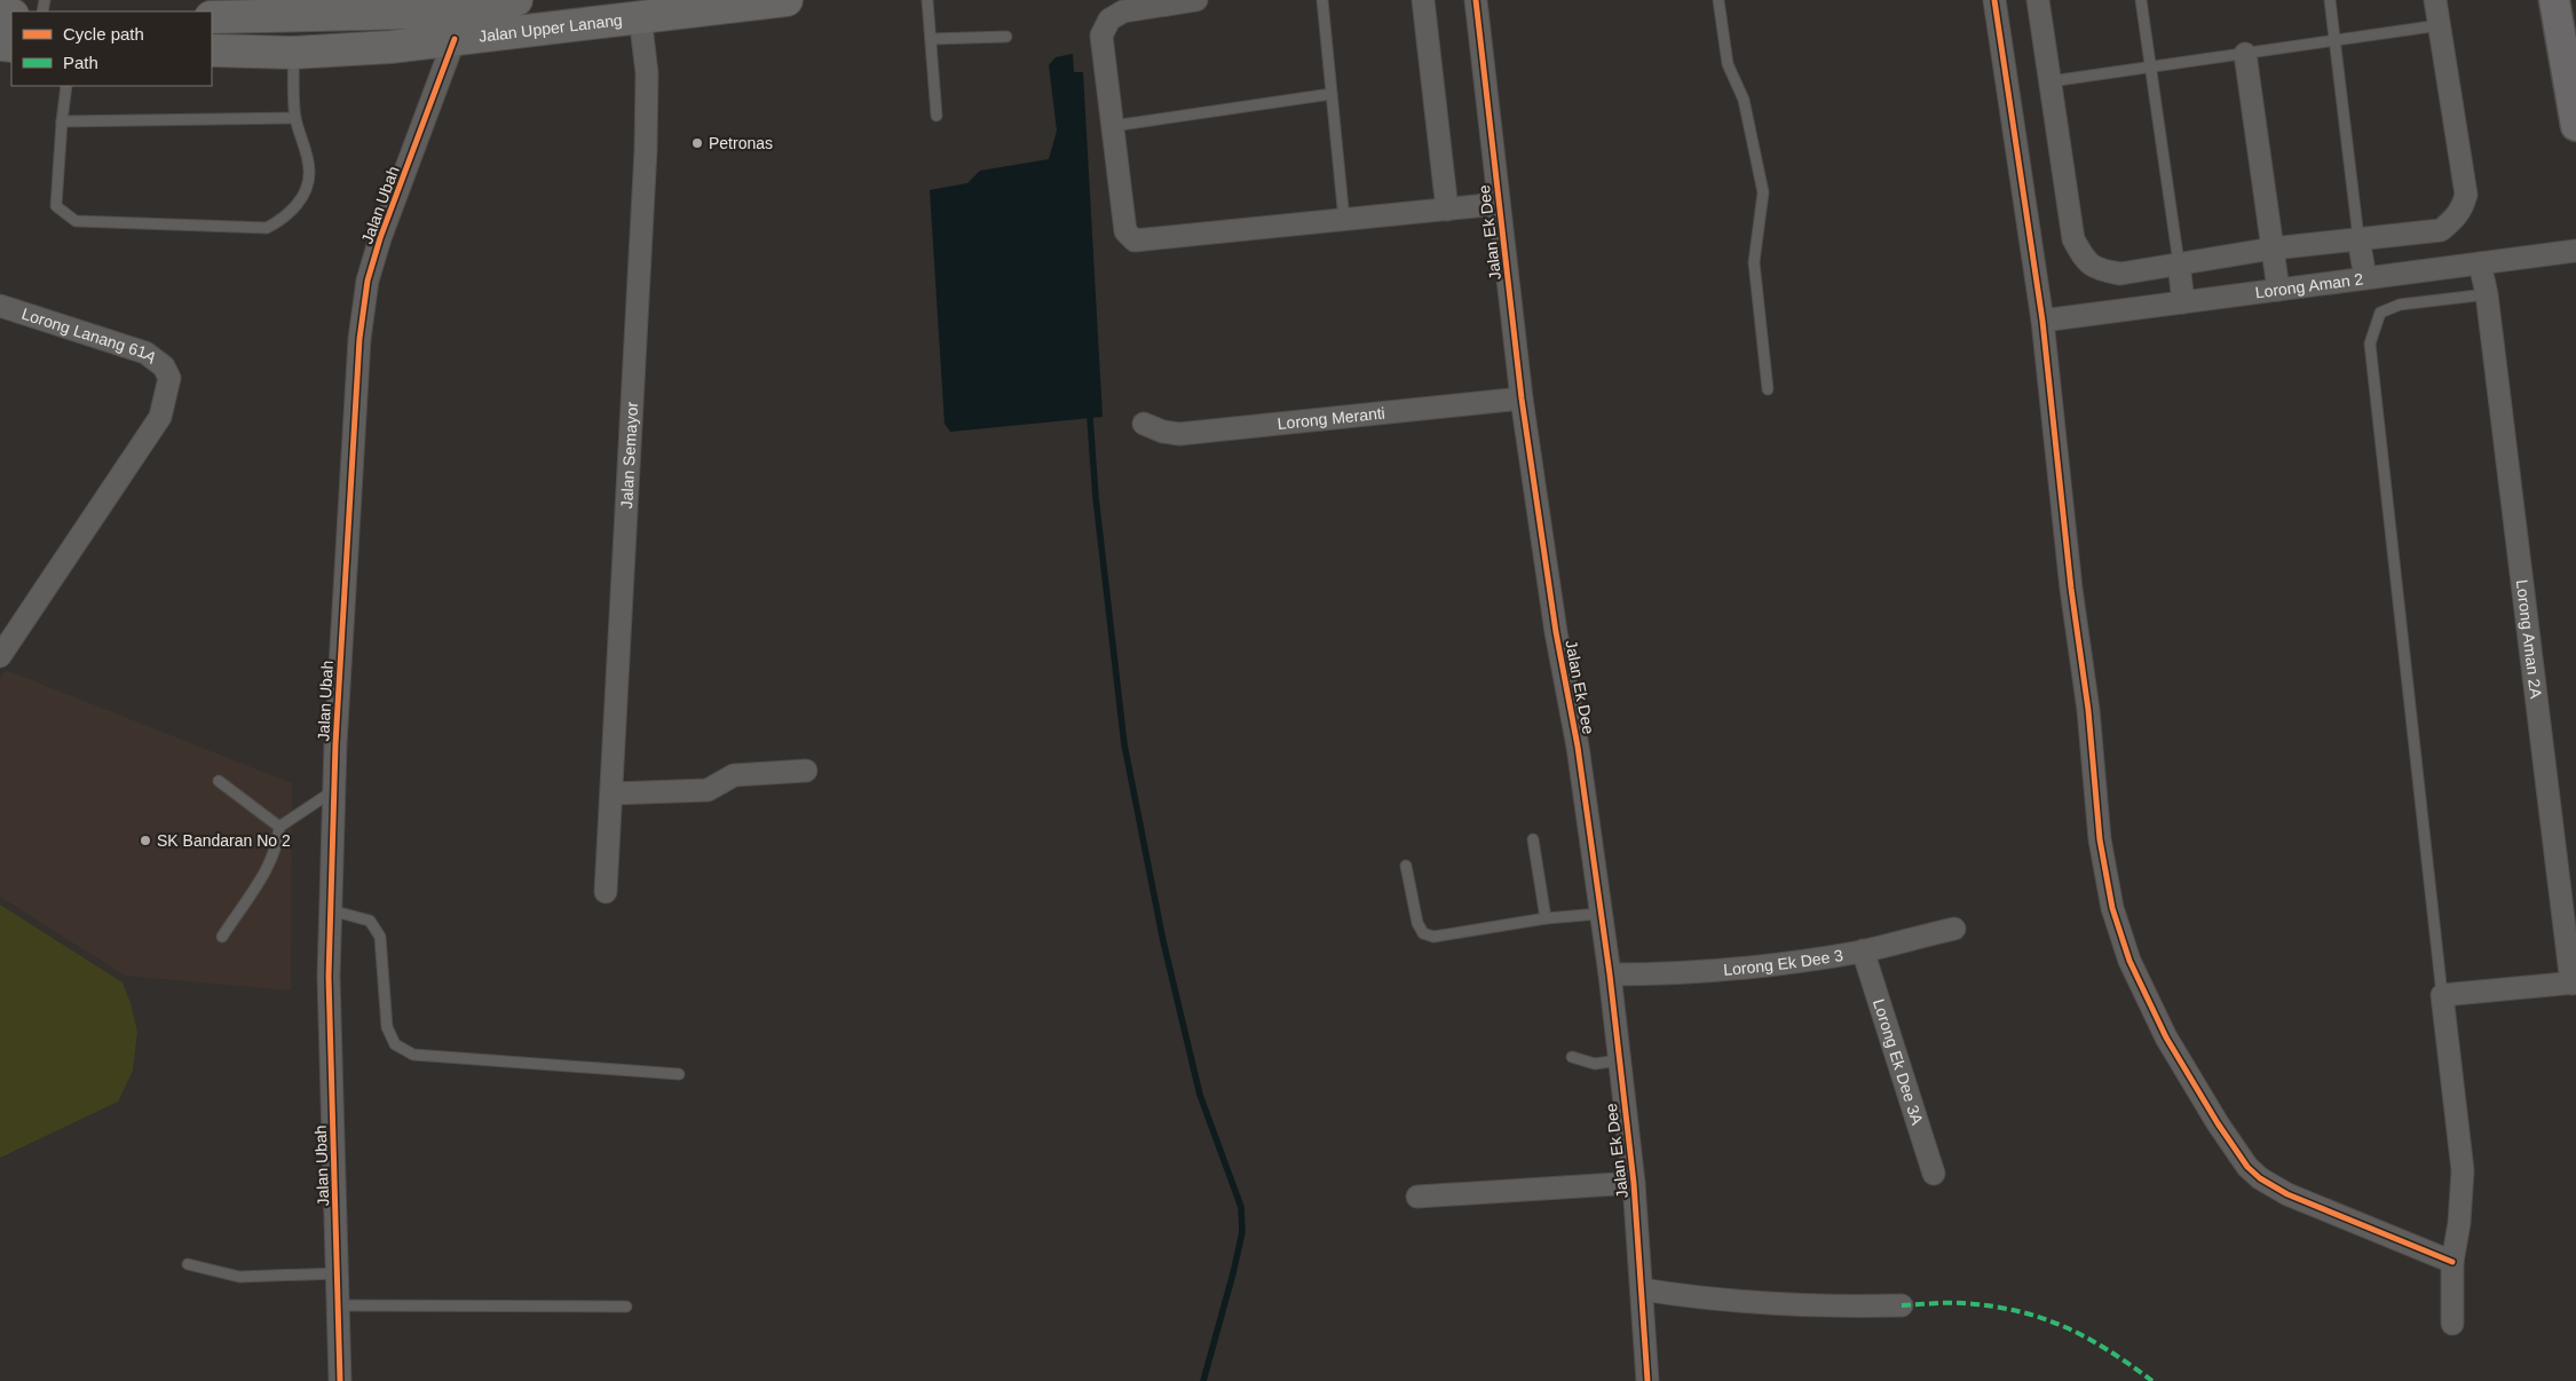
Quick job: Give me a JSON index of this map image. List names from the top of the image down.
{
  "streets": {
    "main road": ["Jalan Upper Lanang"],
    "street": [
      "Jalan Ubah",
      "Jalan Ek Dee",
      "Lorong Aman 2",
      "Lorong Lanang 61A",
      "Lorong Meranti",
      "Jalan Semayor",
      "Lorong Aman 2A",
      "Lorong Ek Dee 3",
      "Lorong Ek Dee 3A"
    ]
  },
  "crossings": [
    ["Jalan Upper Lanang", "Jalan Ubah"],
    ["Jalan Upper Lanang", "Jalan Semayor"],
    ["Jalan Ek Dee", "Lorong Meranti"],
    ["Jalan Ek Dee", "Lorong Ek Dee 3"],
    ["Lorong Aman 2", "Lorong Aman 2A"],
    ["Lorong Ek Dee 3", "Lorong Ek Dee 3A"]
  ],
  "places": ["Petronas", "SK Bandaran No 2"],
  "legend": ["Cycle path", "Path"]
}
